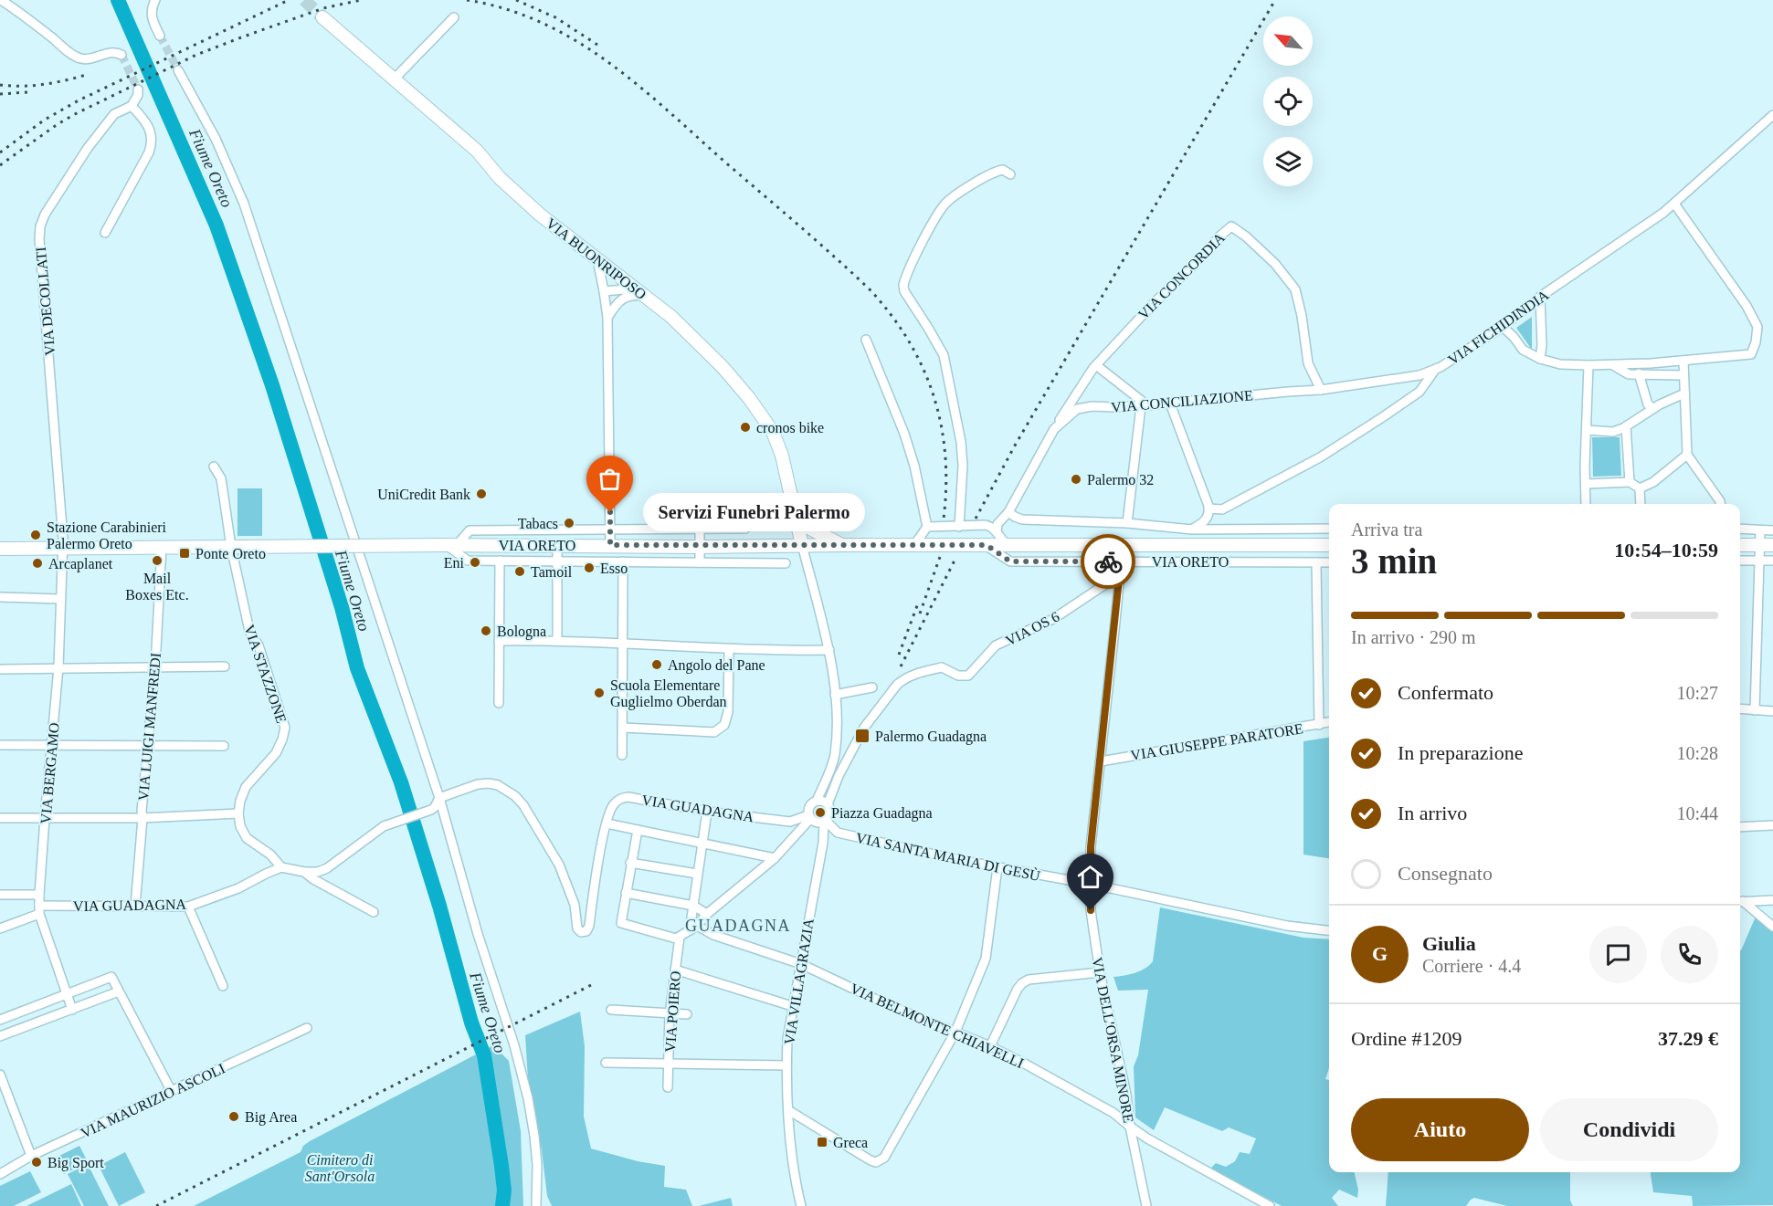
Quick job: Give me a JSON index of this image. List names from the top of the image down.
{
  "streets": {
    "street": [
      "VIA BUONRIPOSO",
      "VIA CONCORDIA",
      "VIA DECOLLATI",
      "VIA FICHIDINDIA",
      "VIA CONCILIAZIONE",
      "VIA ORETO",
      "VIA OS 6",
      "VIA STAZZONE",
      "VIA LUIGI MANFREDI",
      "VIA GIUSEPPE PARATORE",
      "VIA BERGAMO",
      "VIA GUADAGNA",
      "VIA SANTA MARIA DI GESÙ",
      "VIA VILLAGRAZIA",
      "VIA POIERO",
      "VIA BELMONTE CHIAVELLI",
      "VIA DELL'ORSA MINORE",
      "VIA MAURIZIO ASCOLI"
    ]
  },
  "crossings": [
    ["VIA BUONRIPOSO", "VIA ORETO"],
    ["VIA CONCORDIA", "VIA CONCILIAZIONE"],
    ["VIA DECOLLATI", "VIA ORETO"],
    ["VIA DECOLLATI", "VIA BERGAMO"],
    ["VIA FICHIDINDIA", "VIA CONCILIAZIONE"],
    ["VIA ORETO", "VIA STAZZONE"],
    ["VIA ORETO", "VIA LUIGI MANFREDI"],
    ["VIA ORETO", "VIA BERGAMO"],
    ["VIA ORETO", "VIA DELL'ORSA MINORE"],
    ["VIA OS 6", "VIA GUADAGNA"],
    ["VIA OS 6", "VIA SANTA MARIA DI GESÙ"],
    ["VIA OS 6", "VIA VILLAGRAZIA"],
    ["VIA OS 6", "VIA DELL'ORSA MINORE"],
    ["VIA LUIGI MANFREDI", "VIA GUADAGNA"],
    ["VIA GIUSEPPE PARATORE", "VIA DELL'ORSA MINORE"],
    ["VIA BERGAMO", "VIA GUADAGNA"],
    ["VIA GUADAGNA", "VIA SANTA MARIA DI GESÙ"],
    ["VIA GUADAGNA", "VIA VILLAGRAZIA"],
    ["VIA SANTA MARIA DI GESÙ", "VIA VILLAGRAZIA"],
    ["VIA SANTA MARIA DI GESÙ", "VIA DELL'ORSA MINORE"],
    ["VIA VILLAGRAZIA", "VIA BELMONTE CHIAVELLI"],
    ["VIA BELMONTE CHIAVELLI", "VIA DELL'ORSA MINORE"]
  ],
  "districts": ["GUADAGNA"],
  "water": ["Fiume Oreto"],
  "parks": ["Cimitero di Sant'Orsola"],
  "places": {
    "other": [
      "cronos bike",
      "Palermo 32",
      "UniCredit Bank",
      "Servizi Funebri Palermo",
      "Tabacs",
      "Stazione Carabinieri Palermo Oreto",
      "Mail Boxes Etc.",
      "Eni",
      "Arcaplanet",
      "Esso",
      "Tamoil",
      "Bologna",
      "Angolo del Pane",
      "Scuola Elementare Guglielmo Oberdan",
      "Piazza Guadagna",
      "Big Area",
      "Big Sport"
    ],
    "transit": ["Ponte Oreto", "Palermo Guadagna", "Greca"]
  },
  "north": "top left",
  "page": {
    "bubble": "Servizi Funebri Palermo",
    "heading": ["3 min", "Arriva tra", "10:54–10:59"],
    "panel": [
      "Giulia",
      "Corriere · 4.4",
      "Ordine #1209",
      "37.29 €"
    ],
    "bar": "In arrivo · 290 m",
    "list": [
      ["Confermato", "10:27"],
      ["In preparazione", "10:28"],
      ["In arrivo", "10:44"],
      "Consegnato"
    ],
    "round": "G",
    "buttons": ["Aiuto", "Condividi"]
  }
}
